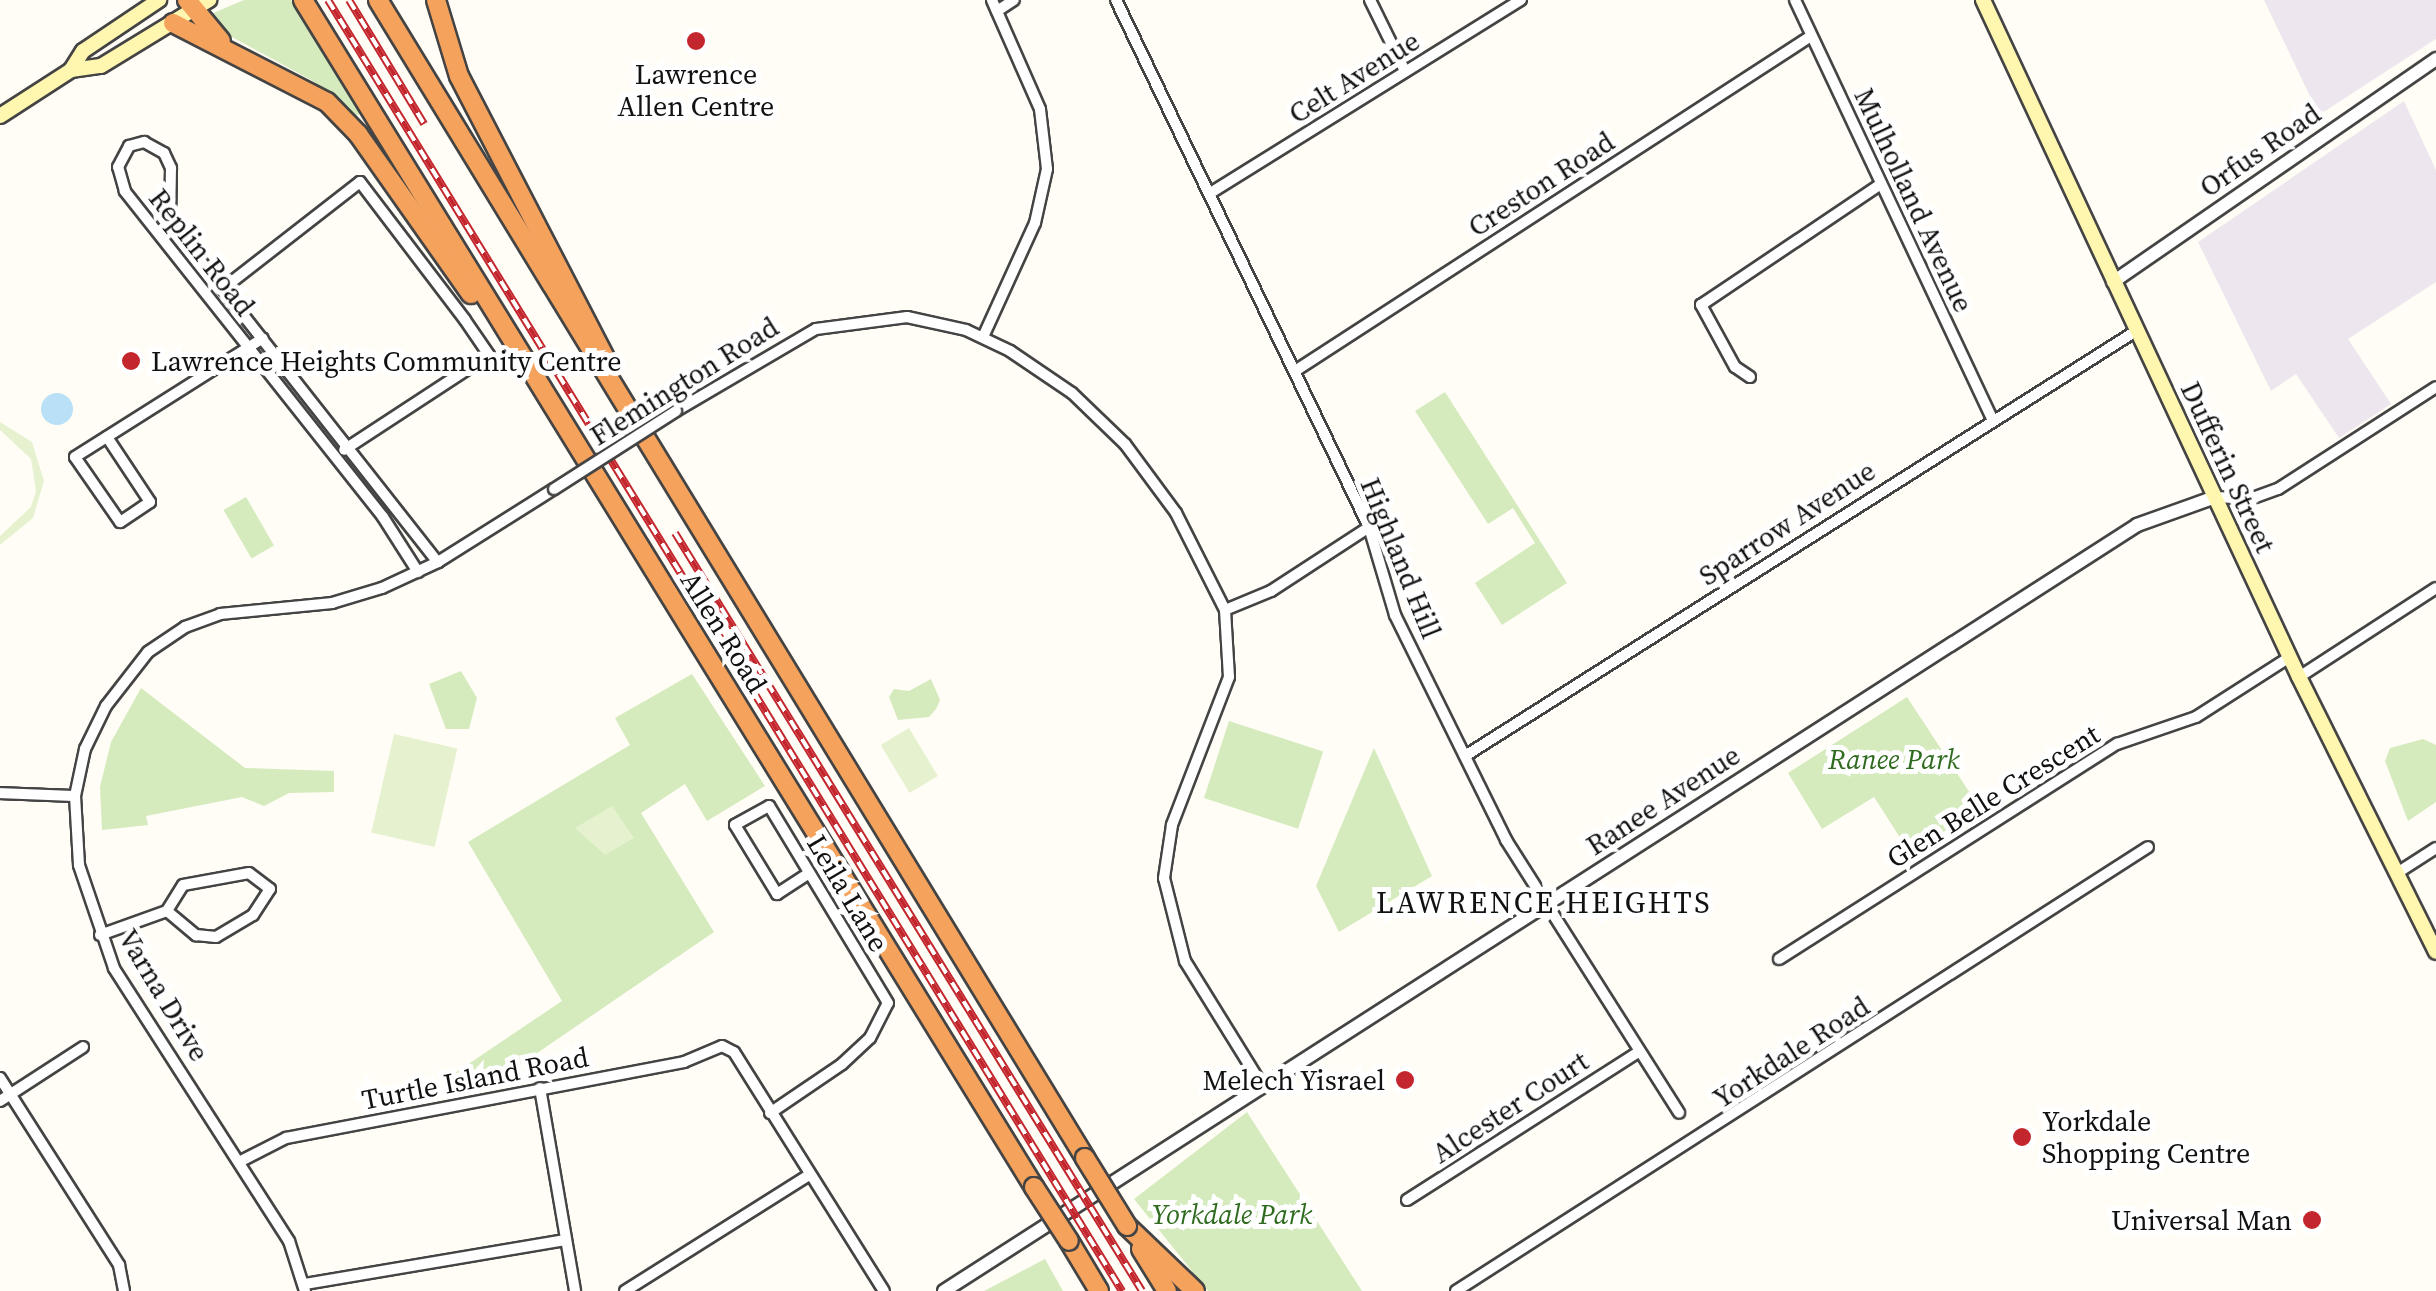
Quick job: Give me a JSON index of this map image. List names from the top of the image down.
{
  "streets": {
    "highway": ["Allen Road"],
    "main road": ["Dufferin Street"],
    "street": [
      "Celt Avenue",
      "Orfus Road",
      "Creston Road",
      "Mulholland Avenue",
      "Replin Road",
      "Flemington Road",
      "Sparrow Avenue",
      "Highland Hill",
      "Glen Belle Crescent",
      "Ranee Avenue",
      "Leila Lane",
      "Varna Drive",
      "Yorkdale Road",
      "Turtle Island Road",
      "Alcester Court"
    ]
  },
  "crossings": [
    ["Celt Avenue", "Highland Hill"],
    ["Orfus Road", "Dufferin Street"],
    ["Creston Road", "Mulholland Avenue"],
    ["Creston Road", "Highland Hill"],
    ["Mulholland Avenue", "Sparrow Avenue"],
    ["Replin Road", "Flemington Road"],
    ["Flemington Road", "Ranee Avenue"],
    ["Flemington Road", "Varna Drive"],
    ["Dufferin Street", "Sparrow Avenue"],
    ["Dufferin Street", "Glen Belle Crescent"],
    ["Dufferin Street", "Ranee Avenue"],
    ["Sparrow Avenue", "Highland Hill"],
    ["Highland Hill", "Ranee Avenue"],
    ["Highland Hill", "Alcester Court"],
    ["Leila Lane", "Turtle Island Road"],
    ["Varna Drive", "Turtle Island Road"]
  ],
  "districts": ["LAWRENCE HEIGHTS"],
  "parks": ["Ranee Park", "Yorkdale Park"],
  "places": [
    "Lawrence Allen Centre",
    "Lawrence Heights Community Centre",
    "Melech Yisrael",
    "Yorkdale Shopping Centre",
    "Universal Man"
  ]
}
